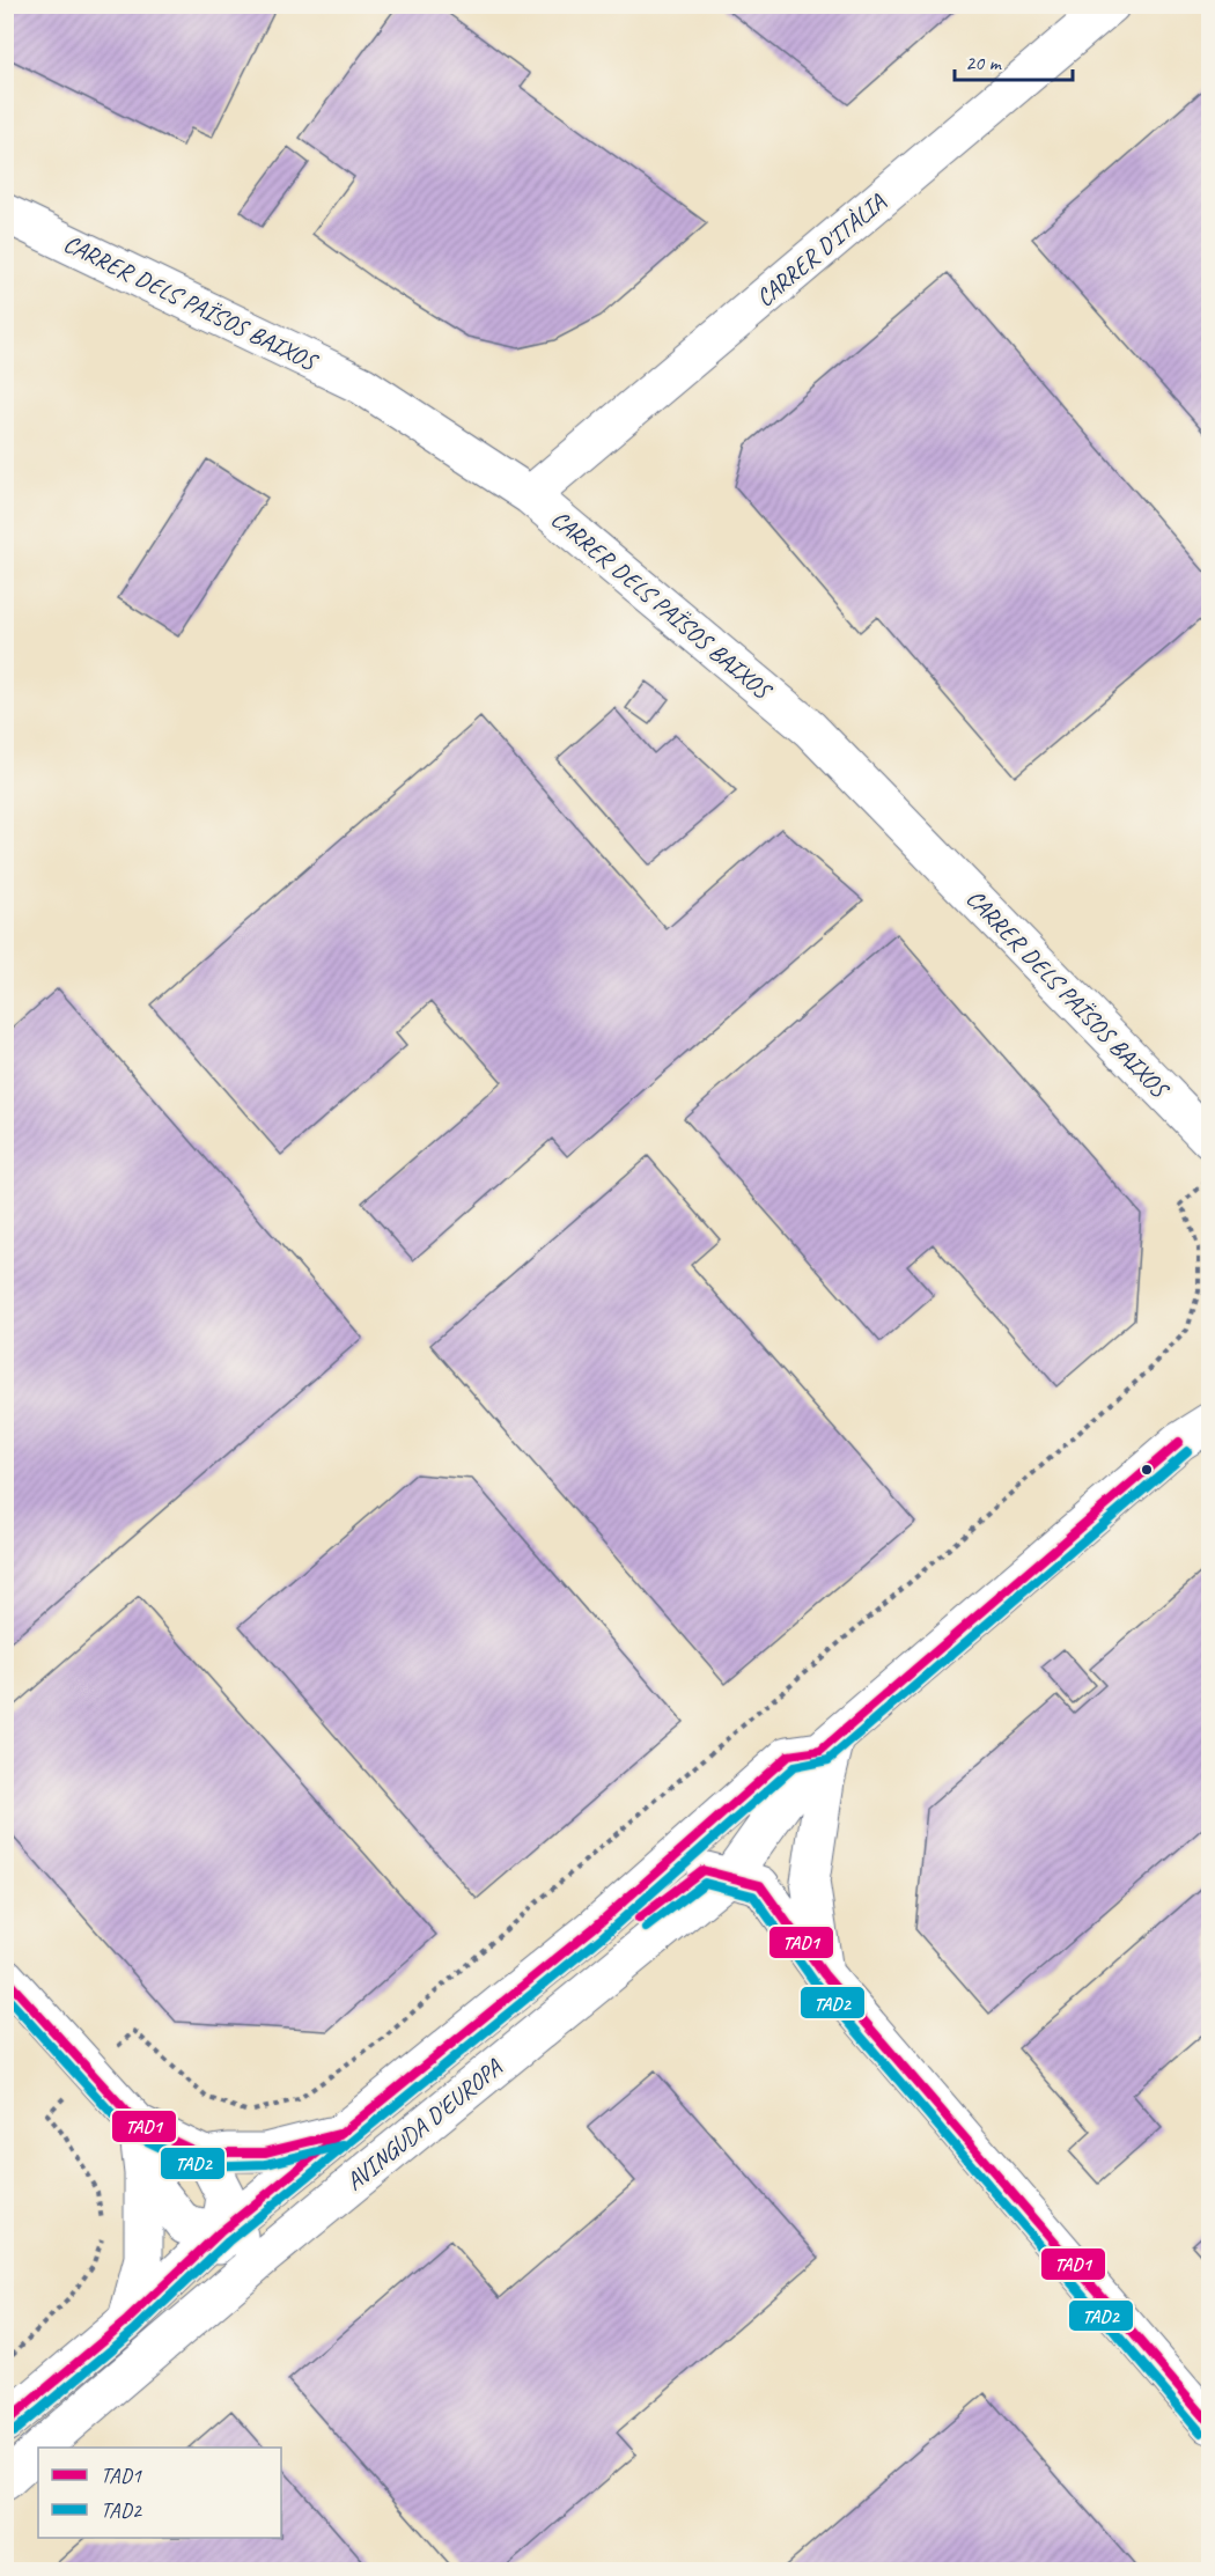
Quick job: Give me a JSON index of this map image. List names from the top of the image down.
{
  "streets": {
    "street": ["CARRER D'ITÀLIA", "CARRER DELS PAÏSOS BAIXOS", "AVINGUDA D'EUROPA"]
  },
  "crossings": [
    ["CARRER D'ITÀLIA", "CARRER DELS PAÏSOS BAIXOS"]
  ],
  "lines": ["transit line TAD1", "transit line TAD2"],
  "legend": ["TAD1", "TAD2"],
  "scale_bar": "20 m"
}
